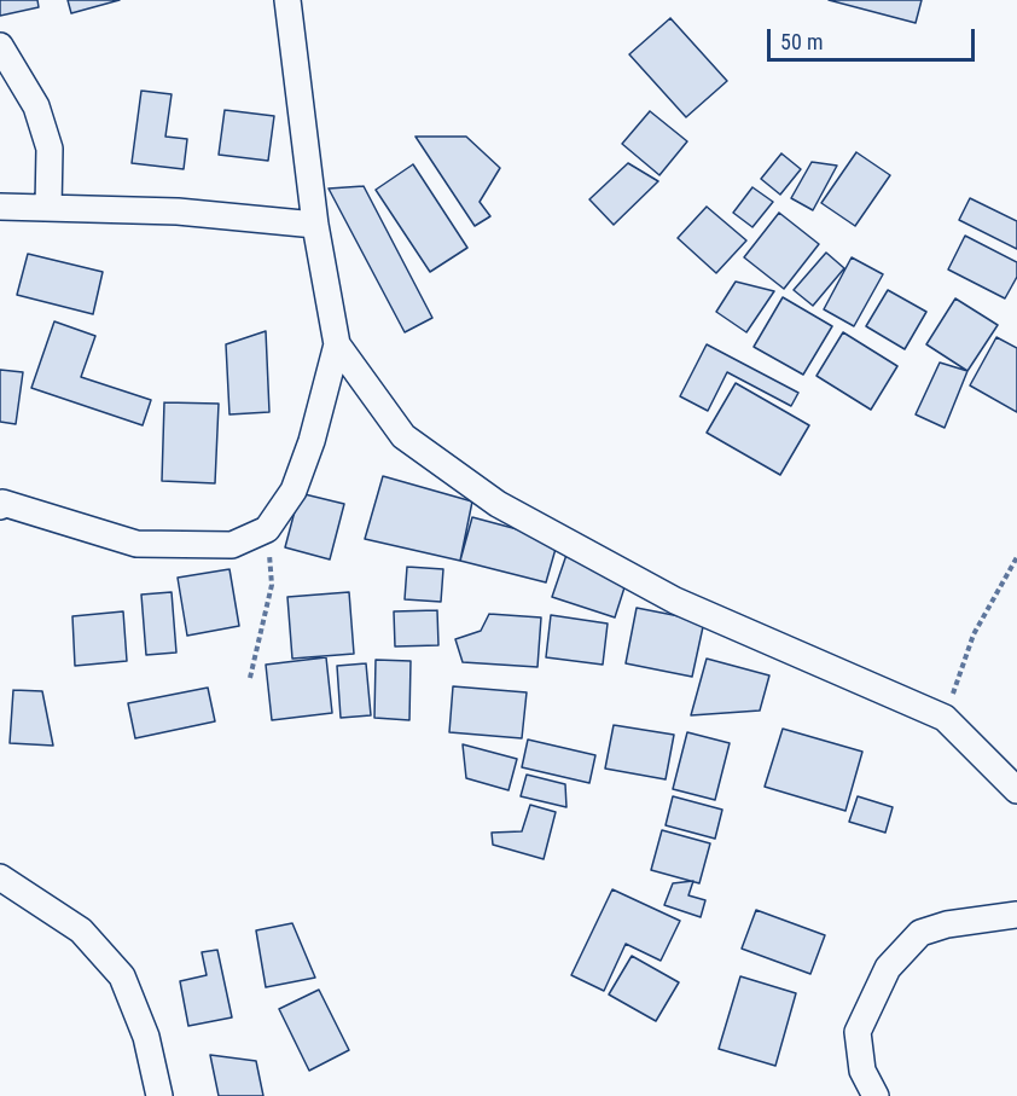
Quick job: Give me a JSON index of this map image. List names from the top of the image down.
{
  "scale_bar": "50 m"
}
